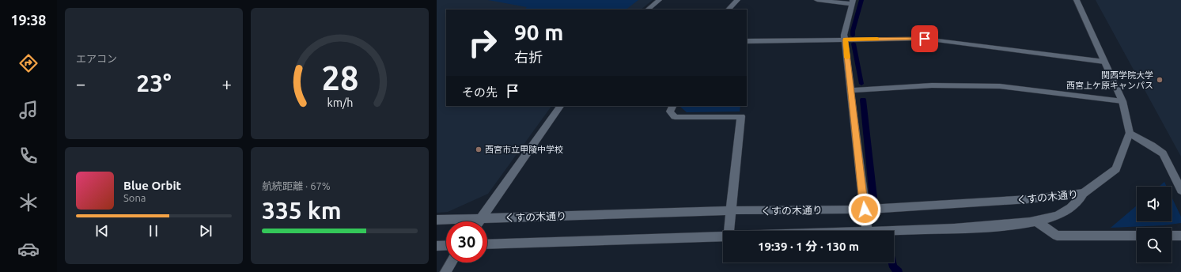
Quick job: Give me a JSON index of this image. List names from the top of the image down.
{
  "streets": {
    "street": ["くすの木通り"]
  },
  "places": ["関西学院大学 西宮上ケ原キャンパス", "西宮市立甲陵中学校"],
  "page": {
    "tabs": "19:38",
    "tile": [
      "エアコン",
      ["航続距離 · 67%", "335 km"]
    ],
    "turn": ["90 m", "右折"],
    "heat": ["−", "23°", "+"],
    "then": "その先",
    "song": ["Blue Orbit", "Sona"],
    "limit": "30",
    "trip": "19:39 · 1 分 · 130 m",
    "gauge": ["28", "km/h"]
  }
}
